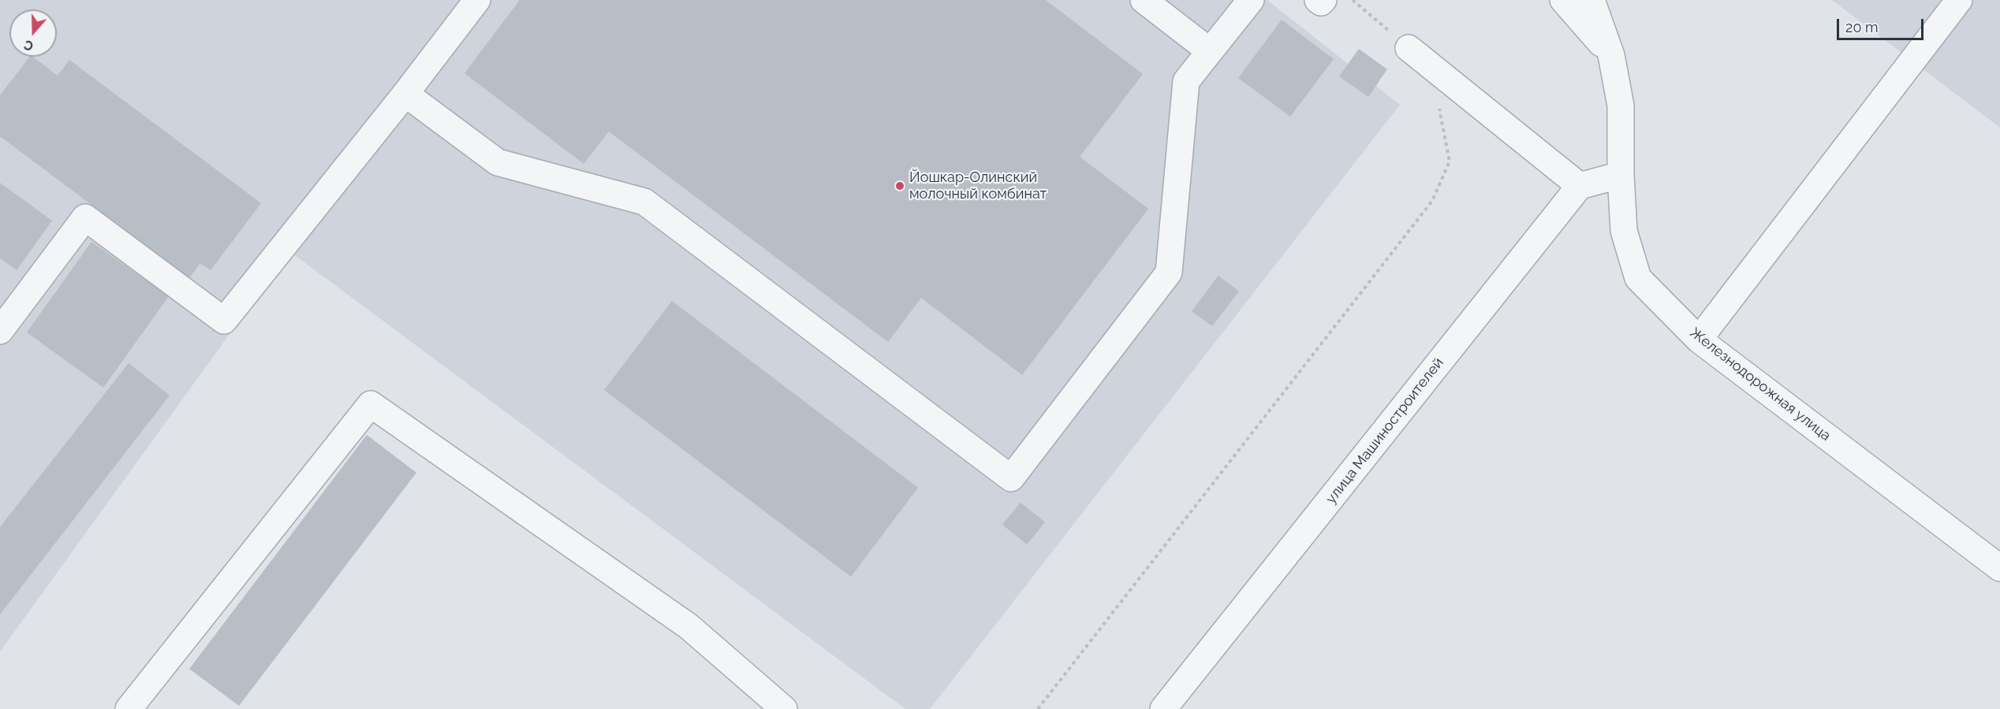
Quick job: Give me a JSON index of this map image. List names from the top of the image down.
{
  "streets": {
    "street": ["Железнодорожная улица", "улица Машиностроителей"]
  },
  "places": ["Йошкар-Олинский молочный комбинат"],
  "scale_bar": "20 m",
  "north": "bottom"
}
